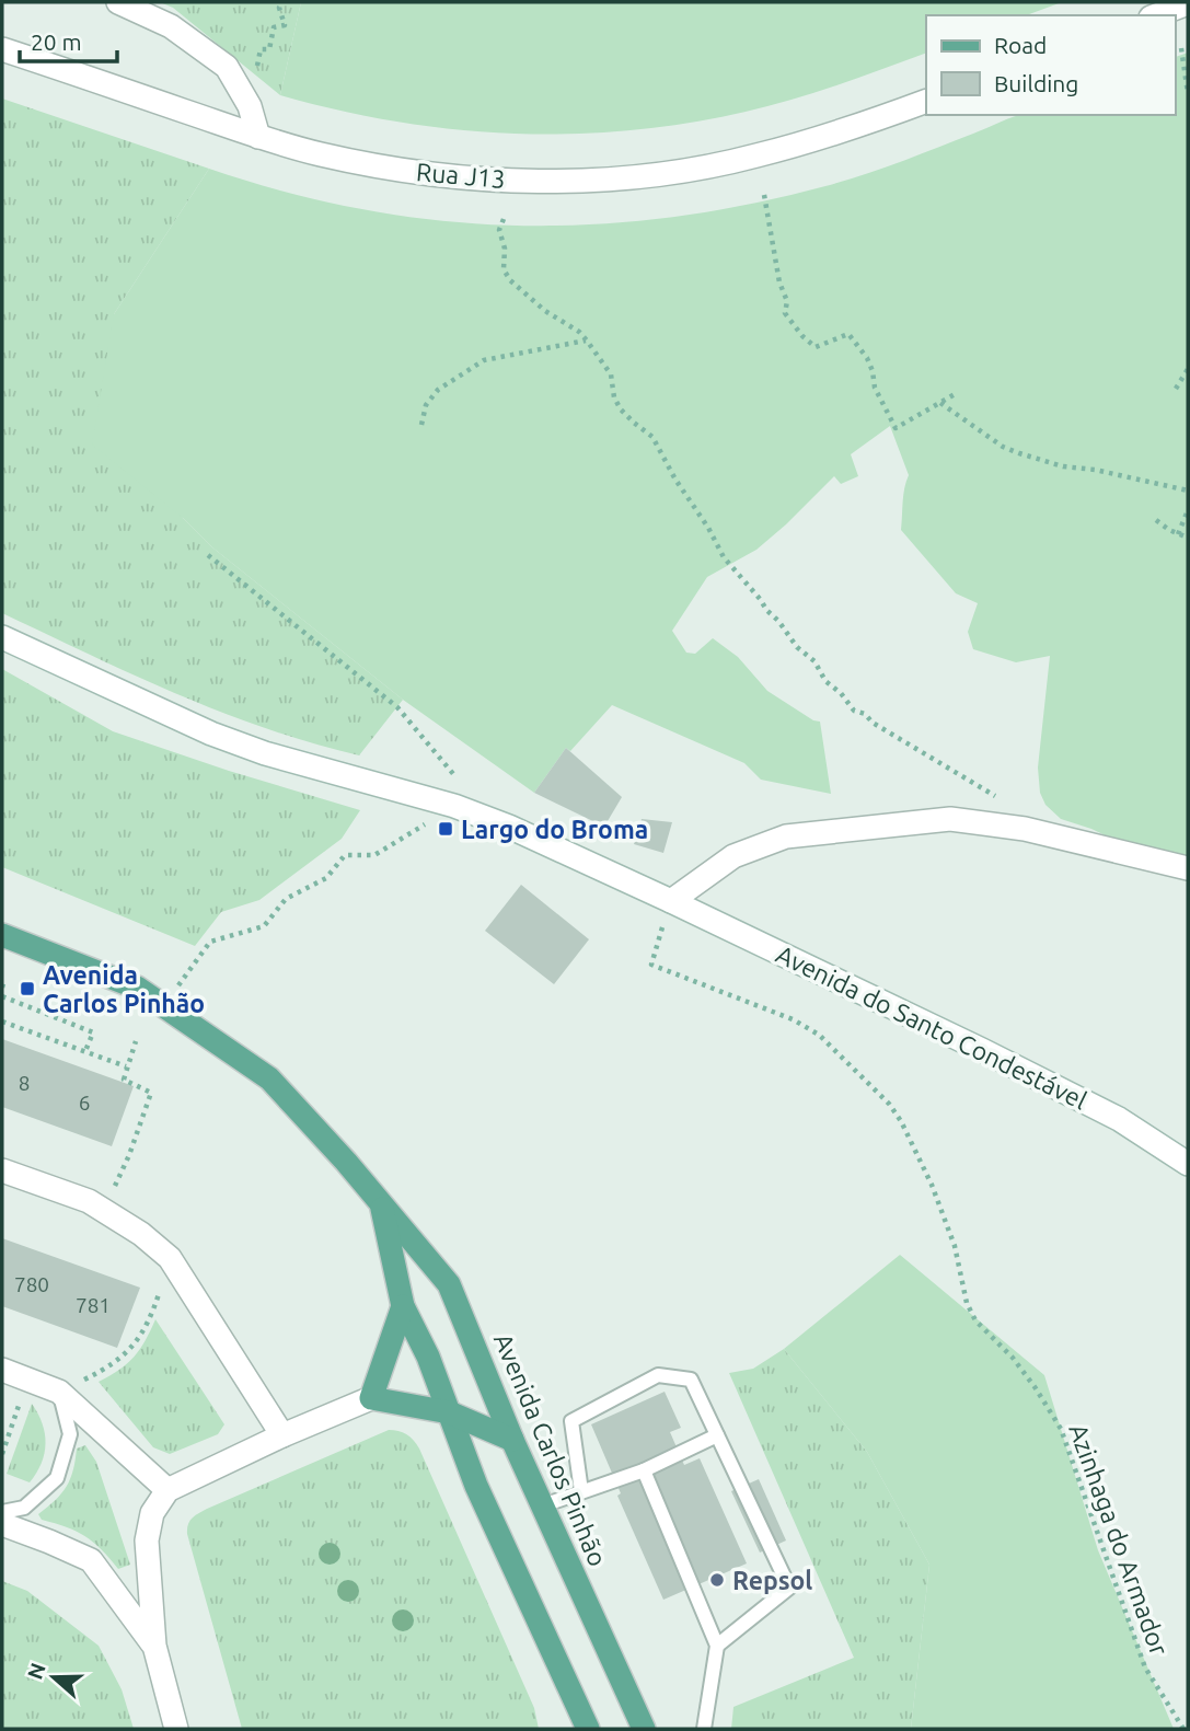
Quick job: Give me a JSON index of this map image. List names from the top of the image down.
{
  "streets": {
    "main road": ["Avenida Carlos Pinhão"],
    "street": ["Rua J13", "Avenida do Santo Condestável"],
    "path": ["Azinhaga do Armador"]
  },
  "crossings": [
    ["Avenida do Santo Condestável", "Azinhaga do Armador"]
  ],
  "places": {
    "transit": ["Largo do Broma", "Avenida Carlos Pinhão"],
    "other": ["Repsol"]
  },
  "house_numbers": [
    "8",
    "6",
    "780",
    "781"
  ],
  "legend": ["Road", "Building"],
  "scale_bar": "20 m",
  "north": "left"
}
